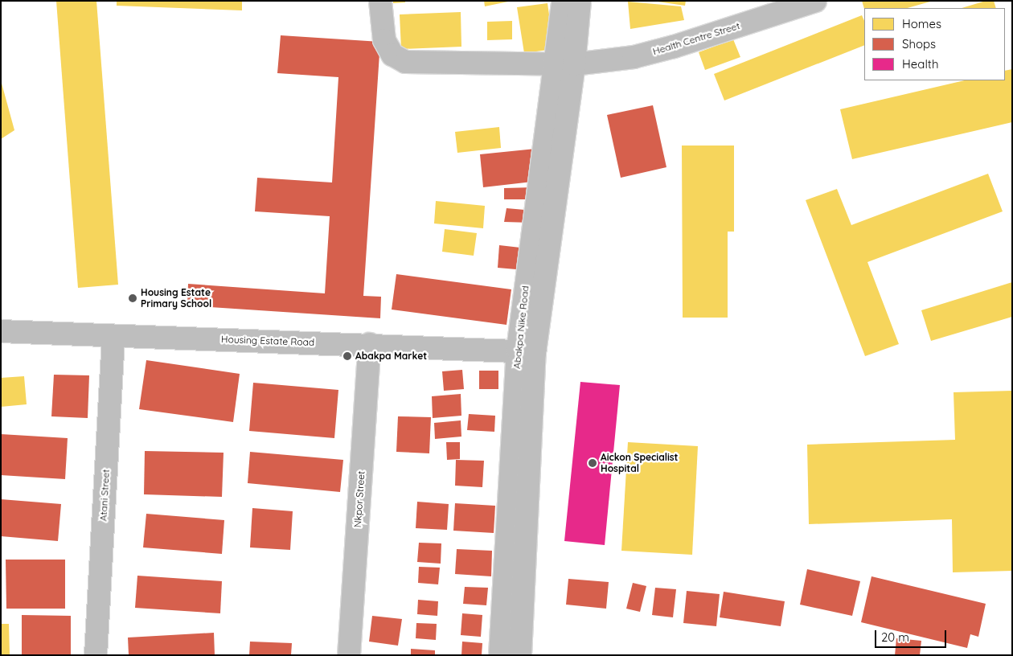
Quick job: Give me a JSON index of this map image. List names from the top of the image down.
{
  "streets": {
    "street": [
      "Health Centre Street",
      "Abakpa Nike Road",
      "Housing Estate Road",
      "Atani Street",
      "Nkpor Street"
    ]
  },
  "crossings": [
    ["Health Centre Street", "Abakpa Nike Road"],
    ["Abakpa Nike Road", "Housing Estate Road"],
    ["Housing Estate Road", "Atani Street"],
    ["Housing Estate Road", "Nkpor Street"]
  ],
  "places": ["Housing Estate Primary School", "Abakpa Market", "Aickon Specialist Hospital"],
  "legend": ["Homes", "Shops", "Health"],
  "scale_bar": "20 m"
}
